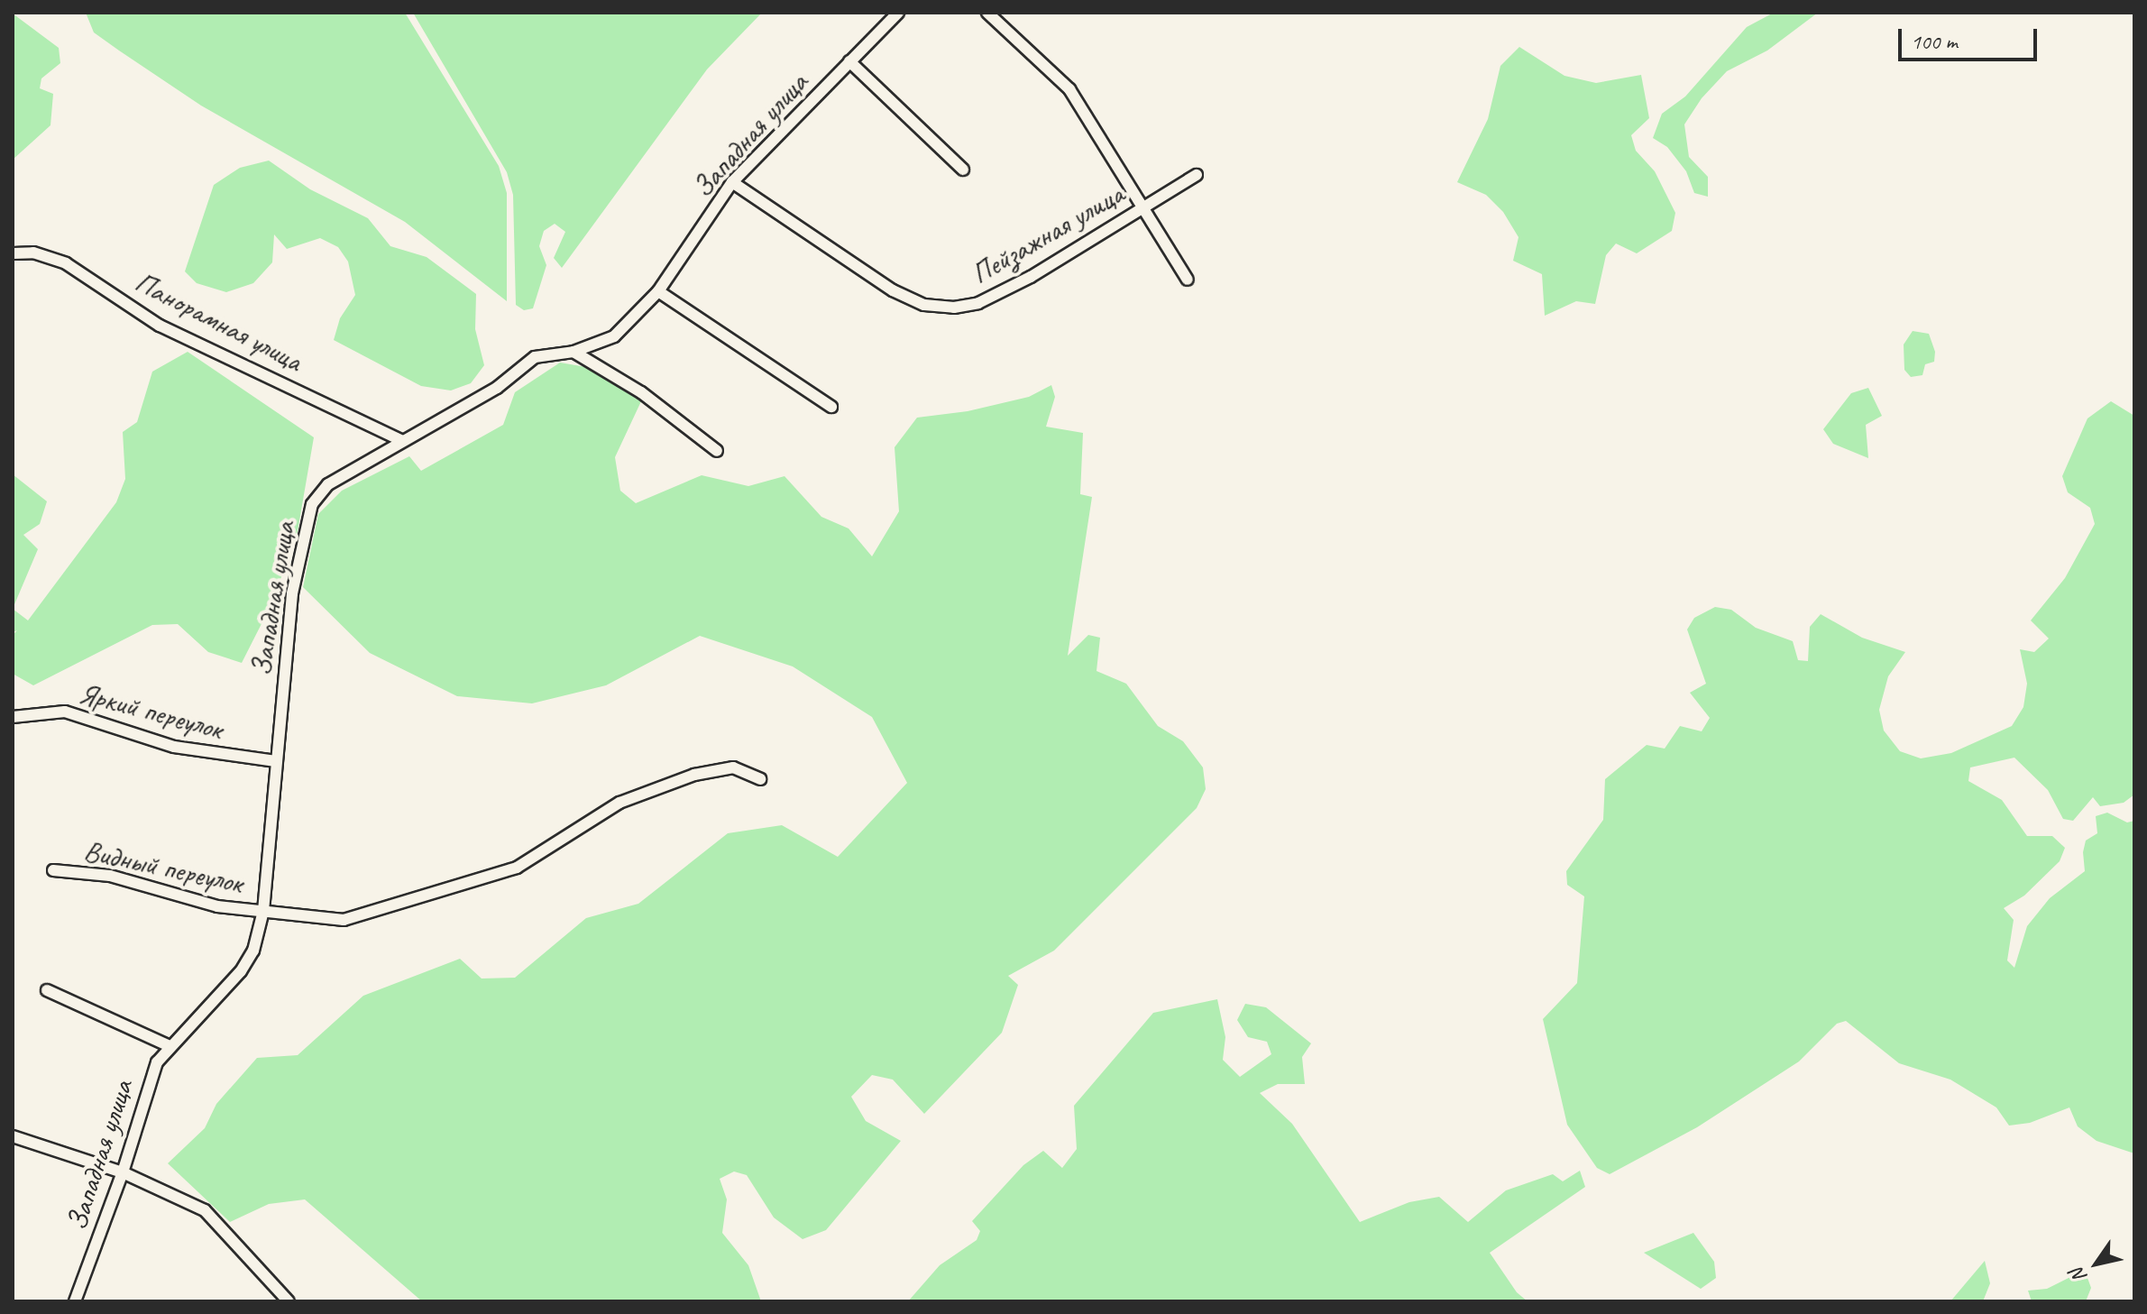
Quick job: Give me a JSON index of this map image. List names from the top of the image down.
{
  "streets": {
    "street": [
      "Западная улица",
      "Пейзажная улица",
      "Панорамная улица",
      "Яркий переулок",
      "Видный переулок"
    ]
  },
  "crossings": [
    ["Западная улица", "Пейзажная улица"],
    ["Западная улица", "Панорамная улица"],
    ["Западная улица", "Яркий переулок"],
    ["Западная улица", "Видный переулок"]
  ],
  "scale_bar": "100 m",
  "north": "bottom left"
}
